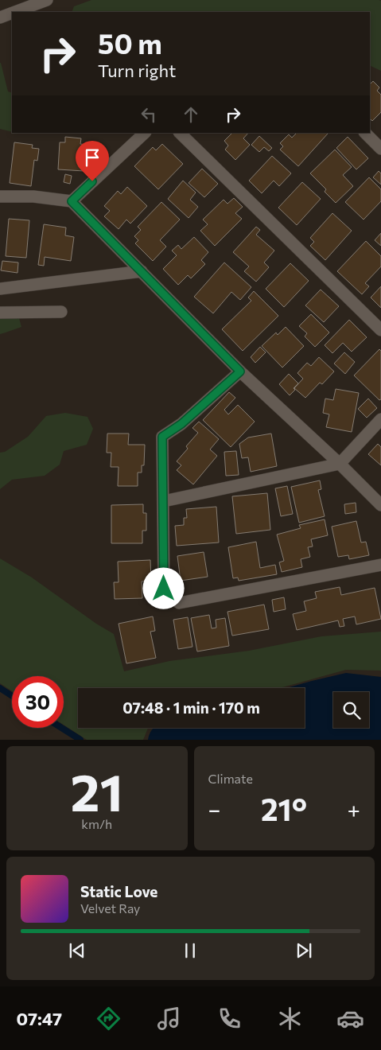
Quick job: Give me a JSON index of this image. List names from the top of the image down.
{
  "page": {
    "turn": ["50 m", "Turn right"],
    "limit": "30",
    "trip": "07:48 · 1 min · 170 m",
    "tile": [
      ["21", "km/h"],
      "Climate"
    ],
    "heat": ["−", "21°", "+"],
    "song": ["Static Love", "Velvet Ray"],
    "tabs": "07:47"
  }
}
